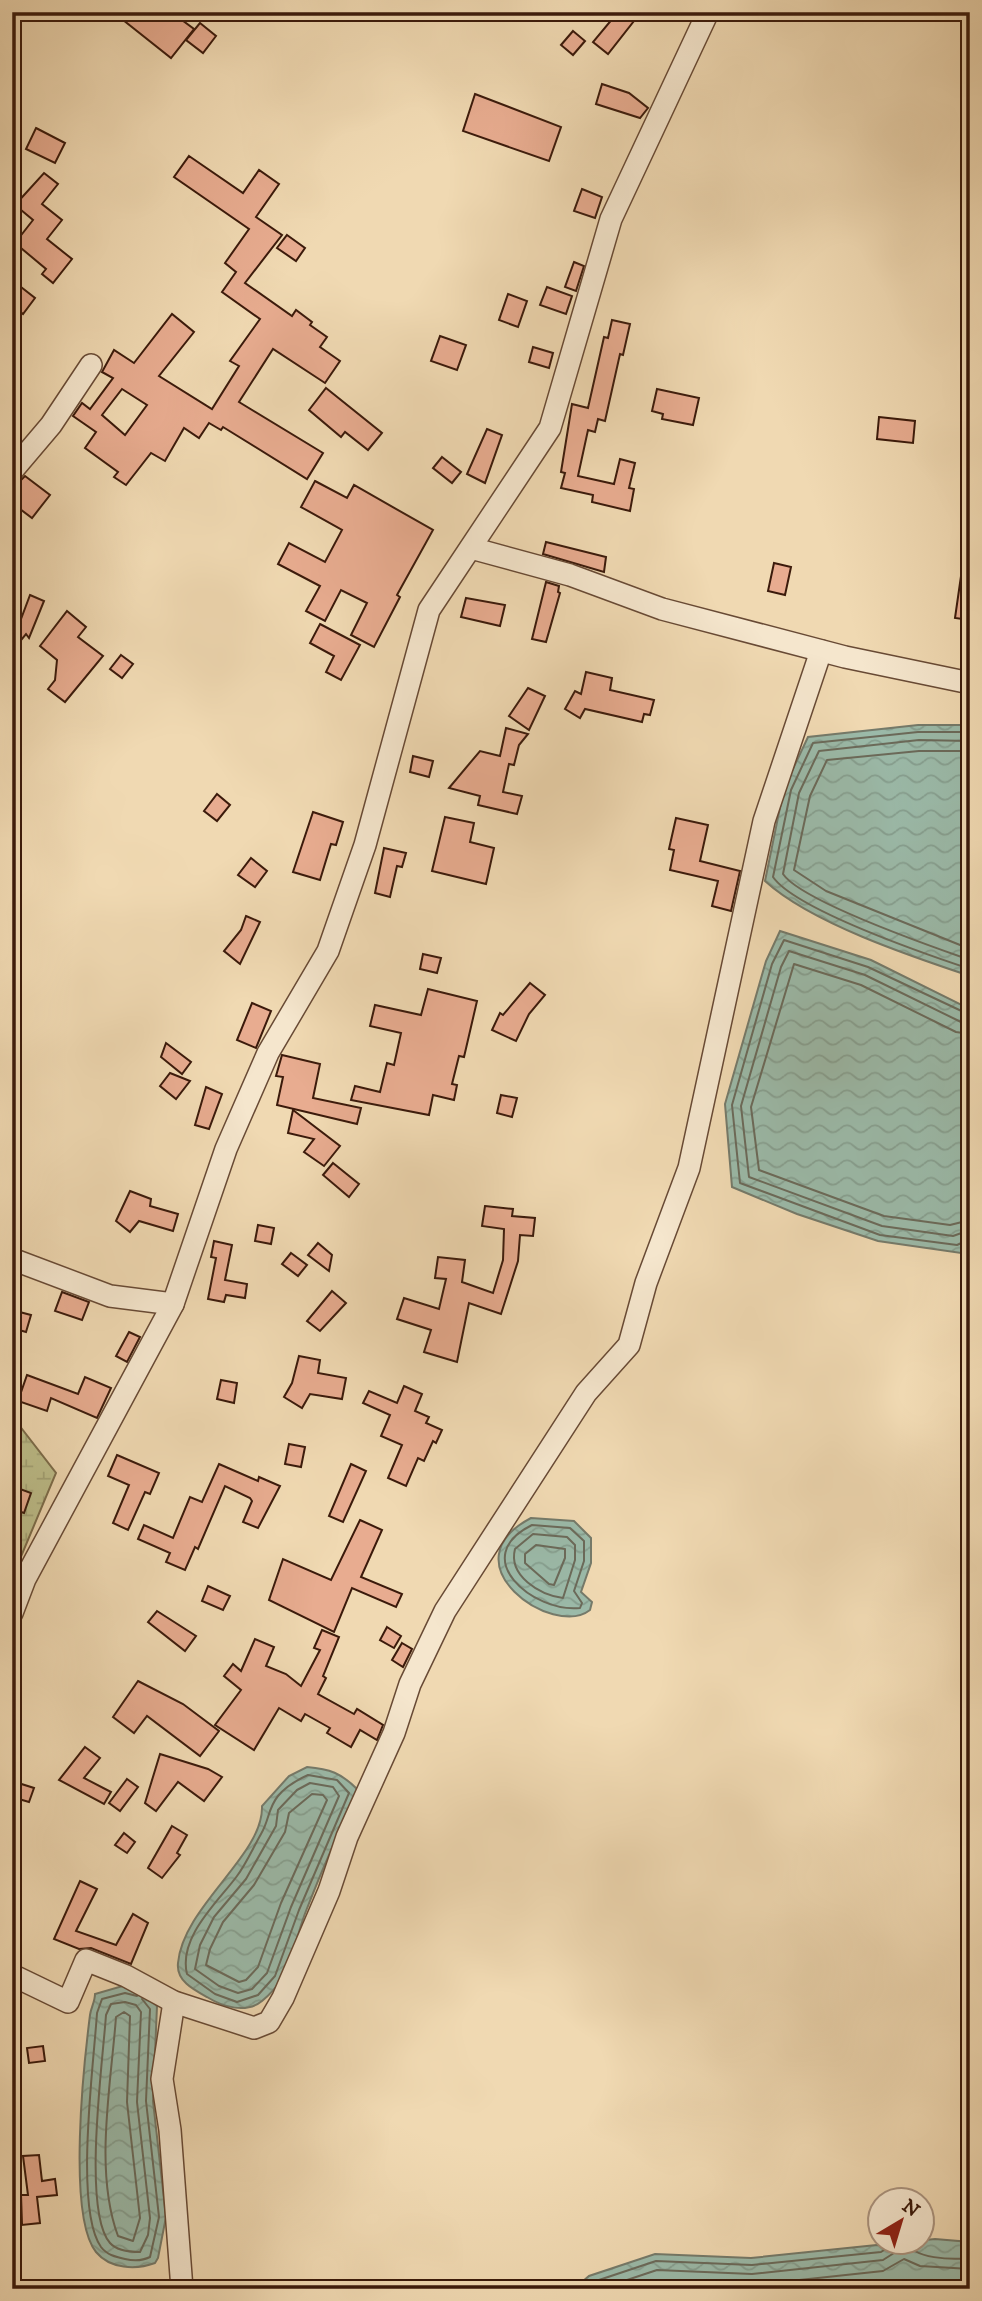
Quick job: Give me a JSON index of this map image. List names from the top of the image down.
{
  "north": "top right"
}
